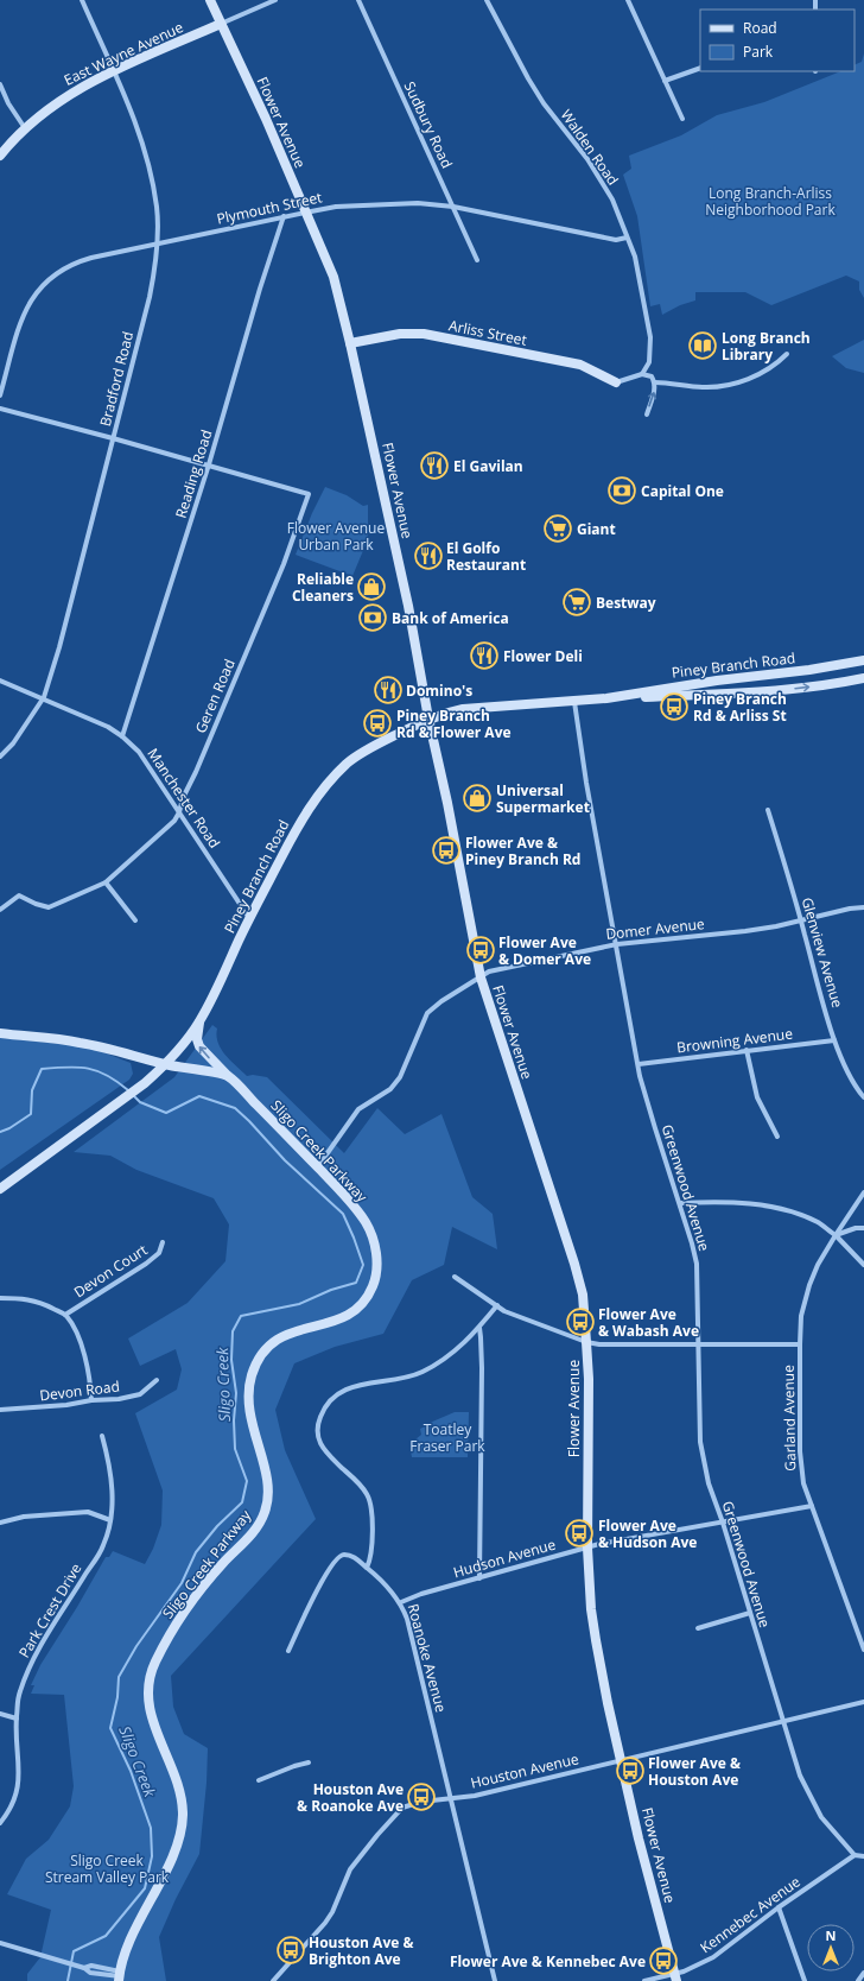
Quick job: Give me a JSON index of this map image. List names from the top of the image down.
{
  "streets": {
    "street": [
      "East Wayne Avenue",
      "Flower Avenue",
      "Sudbury Road",
      "Walden Road",
      "Plymouth Street",
      "Arliss Street",
      "Bradford Road",
      "Reading Road",
      "Piney Branch Road",
      "Geren Road",
      "Manchester Road",
      "Domer Avenue",
      "Glenview Avenue",
      "Browning Avenue",
      "Sligo Creek Parkway",
      "Greenwood Avenue",
      "Devon Court",
      "Devon Road",
      "Garland Avenue",
      "Hudson Avenue",
      "Park Crest Drive",
      "Roanoke Avenue",
      "Houston Avenue",
      "Kennebec Avenue"
    ]
  },
  "crossings": [
    ["East Wayne Avenue", "Flower Avenue"],
    ["East Wayne Avenue", "Bradford Road"],
    ["Flower Avenue", "Plymouth Street"],
    ["Flower Avenue", "Arliss Street"],
    ["Flower Avenue", "Piney Branch Road"],
    ["Flower Avenue", "Domer Avenue"],
    ["Flower Avenue", "Hudson Avenue"],
    ["Flower Avenue", "Houston Avenue"],
    ["Flower Avenue", "Kennebec Avenue"],
    ["Sudbury Road", "Plymouth Street"],
    ["Walden Road", "Plymouth Street"],
    ["Plymouth Street", "Bradford Road"],
    ["Plymouth Street", "Reading Road"],
    ["Bradford Road", "Manchester Road"],
    ["Reading Road", "Geren Road"],
    ["Reading Road", "Manchester Road"],
    ["Piney Branch Road", "Manchester Road"],
    ["Piney Branch Road", "Sligo Creek Parkway"],
    ["Piney Branch Road", "Greenwood Avenue"],
    ["Geren Road", "Manchester Road"],
    ["Domer Avenue", "Glenview Avenue"],
    ["Domer Avenue", "Sligo Creek Parkway"],
    ["Domer Avenue", "Greenwood Avenue"],
    ["Glenview Avenue", "Browning Avenue"],
    ["Browning Avenue", "Greenwood Avenue"],
    ["Greenwood Avenue", "Hudson Avenue"],
    ["Greenwood Avenue", "Houston Avenue"],
    ["Greenwood Avenue", "Kennebec Avenue"],
    ["Garland Avenue", "Hudson Avenue"],
    ["Hudson Avenue", "Roanoke Avenue"],
    ["Roanoke Avenue", "Houston Avenue"]
  ],
  "water": ["Sligo Creek"],
  "parks": [
    "Long Branch-Arliss Neighborhood Park",
    "Flower Avenue Urban Park",
    "Toatley Fraser Park",
    "Sligo Creek Stream Valley Park"
  ],
  "places": {
    "library": ["Long Branch Library"],
    "restaurant": [
      "El Gavilan",
      "El Golfo Restaurant",
      "Flower Deli",
      "Domino's"
    ],
    "bank": ["Capital One", "Bank of America"],
    "supermarket": ["Giant", "Bestway"],
    "shop": ["Reliable Cleaners", "Universal Supermarket"],
    "bus stop": [
      "Piney Branch Rd & Arliss St",
      "Piney Branch Rd & Flower Ave",
      "Flower Ave & Piney Branch Rd",
      "Flower Ave & Domer Ave",
      "Flower Ave & Wabash Ave",
      "Flower Ave & Hudson Ave",
      "Flower Ave & Houston Ave",
      "Houston Ave & Roanoke Ave",
      "Houston Ave & Brighton Ave",
      "Flower Ave & Kennebec Ave"
    ]
  },
  "legend": ["Road", "Park"],
  "north": "top"
}
